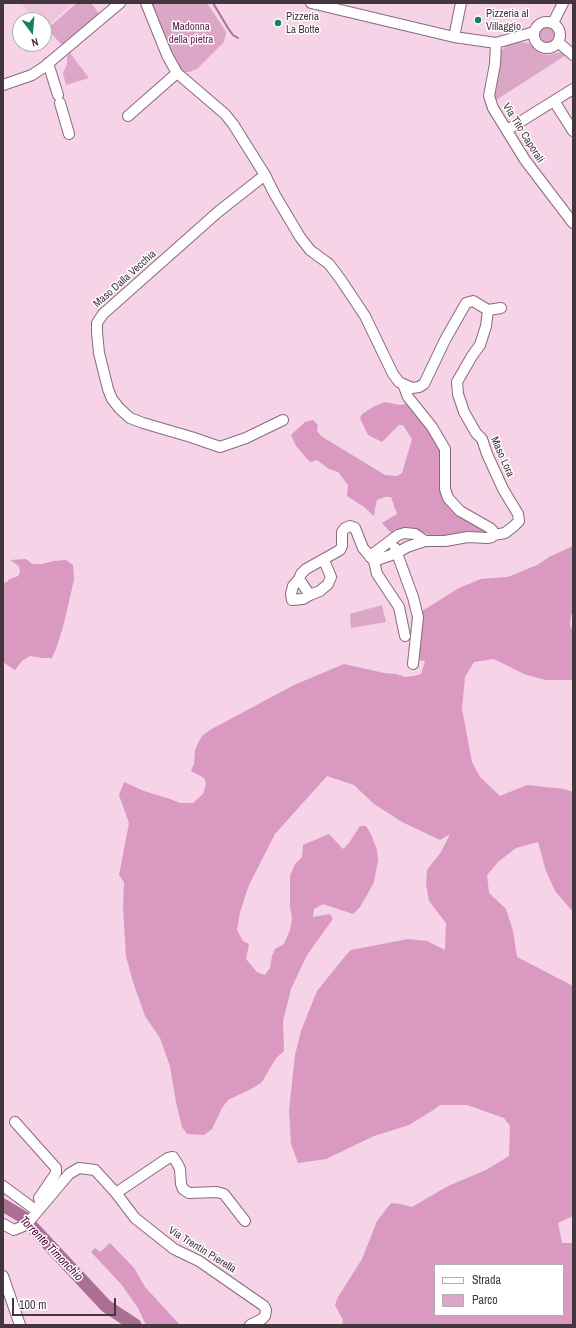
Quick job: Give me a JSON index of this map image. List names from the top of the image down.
{
  "streets": {
    "street": [
      "Via Tito Caporali",
      "Maso Dalla Vecchia",
      "Maso Lora",
      "Via Trentin Pierella"
    ]
  },
  "water": ["Torrente Timonchio"],
  "parks": ["Madonna della pietra"],
  "places": ["Pizzeria al Villaggio", "Pizzeria La Botte"],
  "legend": ["Strada", "Parco"],
  "scale_bar": "100 m",
  "north": "bottom"
}
